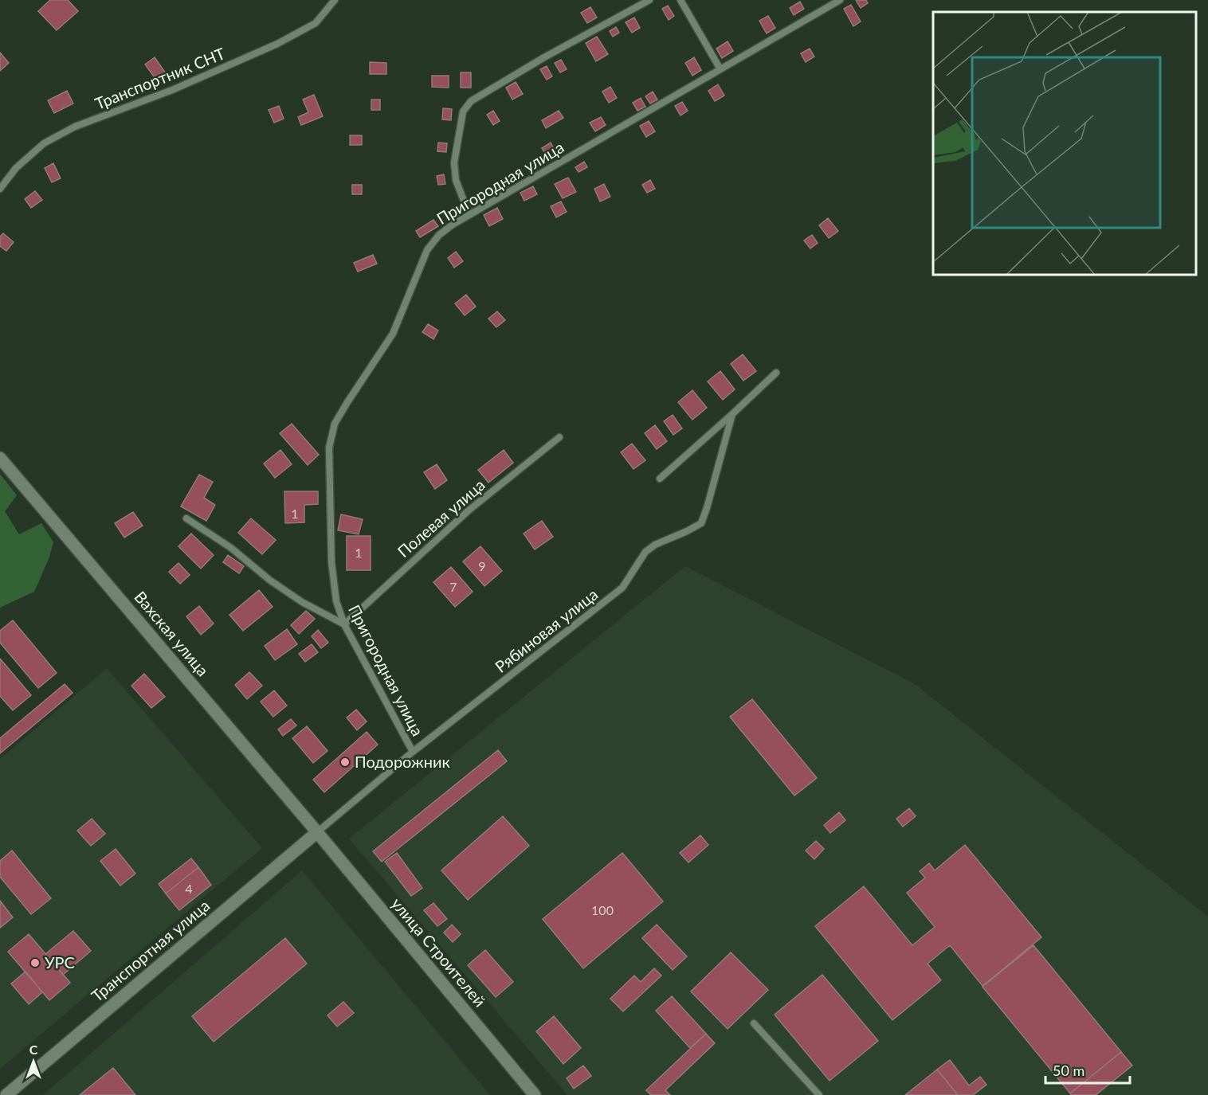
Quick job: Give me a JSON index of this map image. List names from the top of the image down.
{
  "streets": {
    "main road": ["Вахская улица", "Транспортная улица", "улица Строителей"],
    "lane": [
      "Транспортник СНТ",
      "Пригородная улица",
      "Полевая улица",
      "Рябиновая улица"
    ]
  },
  "crossings": [
    ["Пригородная улица", "Полевая улица"],
    ["Пригородная улица", "Рябиновая улица"],
    ["Рябиновая улица", "Вахская улица"],
    ["Рябиновая улица", "Транспортная улица"],
    ["Рябиновая улица", "улица Строителей"],
    ["Вахская улица", "Транспортная улица"],
    ["Вахская улица", "улица Строителей"],
    ["Транспортная улица", "улица Строителей"]
  ],
  "places": ["Подорожник", "УРС"],
  "house_numbers": [
    "1",
    "1",
    "9",
    "7",
    "4",
    "100"
  ],
  "scale_bar": "50 m",
  "north": "top"
}
